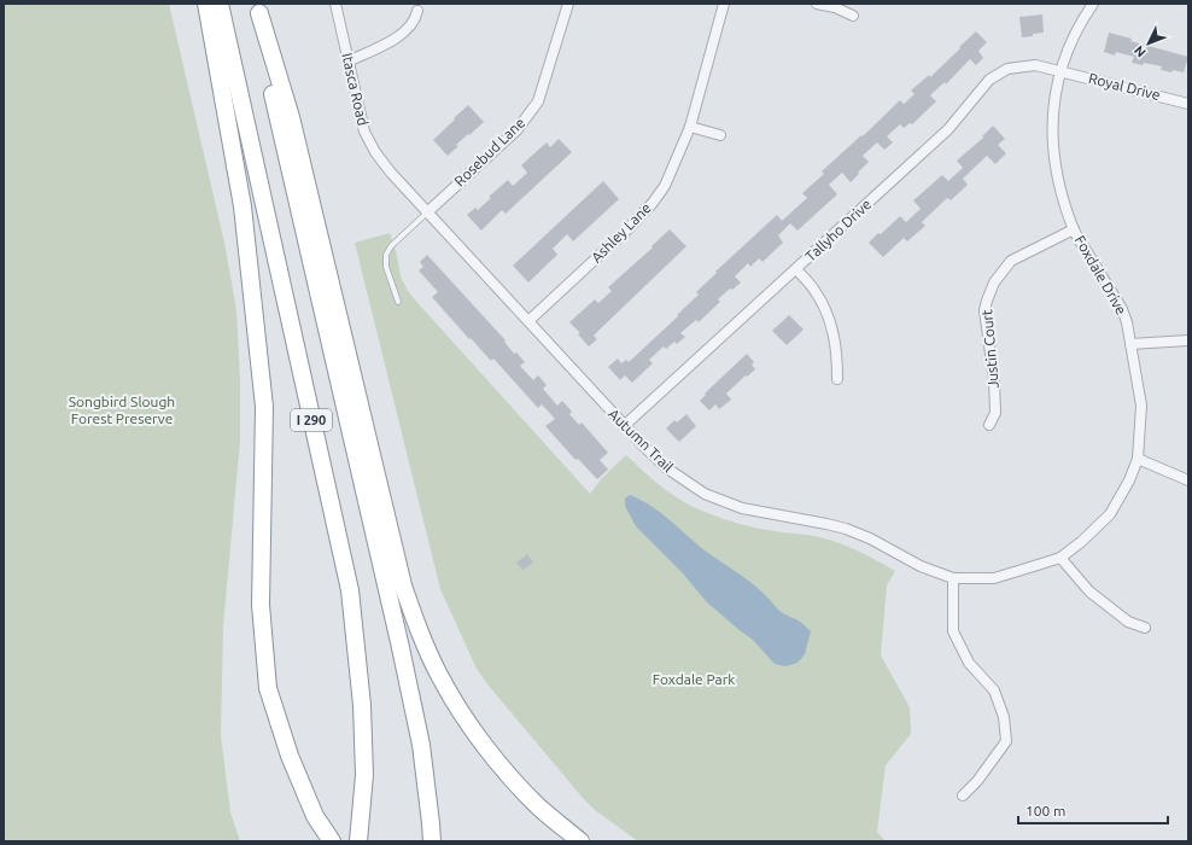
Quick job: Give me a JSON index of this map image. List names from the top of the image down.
{
  "streets": {
    "highway": ["I 290"],
    "street": [
      "Royal Drive",
      "Itasca Road",
      "Rosebud Lane",
      "Tallyho Drive",
      "Ashley Lane",
      "Foxdale Drive",
      "Justin Court",
      "Autumn Trail"
    ]
  },
  "crossings": [
    ["Royal Drive", "Tallyho Drive"],
    ["Royal Drive", "Foxdale Drive"],
    ["Itasca Road", "Rosebud Lane"],
    ["Itasca Road", "Autumn Trail"],
    ["Rosebud Lane", "Autumn Trail"],
    ["Tallyho Drive", "Foxdale Drive"],
    ["Tallyho Drive", "Autumn Trail"],
    ["Ashley Lane", "Autumn Trail"],
    ["Foxdale Drive", "Justin Court"],
    ["Foxdale Drive", "Autumn Trail"]
  ],
  "parks": ["Songbird Slough Forest Preserve", "Foxdale Park"],
  "scale_bar": "100 m",
  "north": "bottom left"
}
